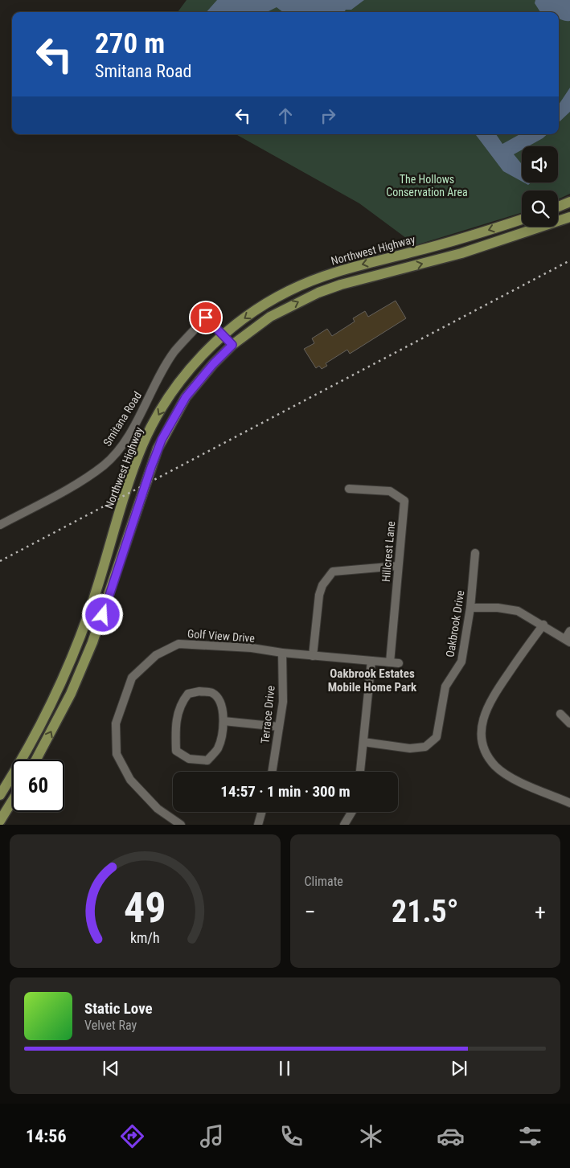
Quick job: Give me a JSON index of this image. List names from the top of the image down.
{
  "streets": {
    "main road": ["Northwest Highway"],
    "street": [
      "Smitana Road",
      "Hillcrest Lane",
      "Oakbrook Drive",
      "Golf View Drive",
      "Terrace Drive"
    ]
  },
  "crossings": [
    ["Northwest Highway", "Smitana Road"],
    ["Hillcrest Lane", "Golf View Drive"],
    ["Golf View Drive", "Terrace Drive"]
  ],
  "districts": ["Oakbrook Estates Mobile Home Park"],
  "parks": ["The Hollows Conservation Area"],
  "page": {
    "turn": ["270 m", "Smitana Road"],
    "limit": "60",
    "trip": "14:57 · 1 min · 300 m",
    "tile": "Climate",
    "heat": ["−", "21.5°", "+"],
    "song": ["Static Love", "Velvet Ray"],
    "tabs": "14:56",
    "gauge": ["49", "km/h"]
  }
}
